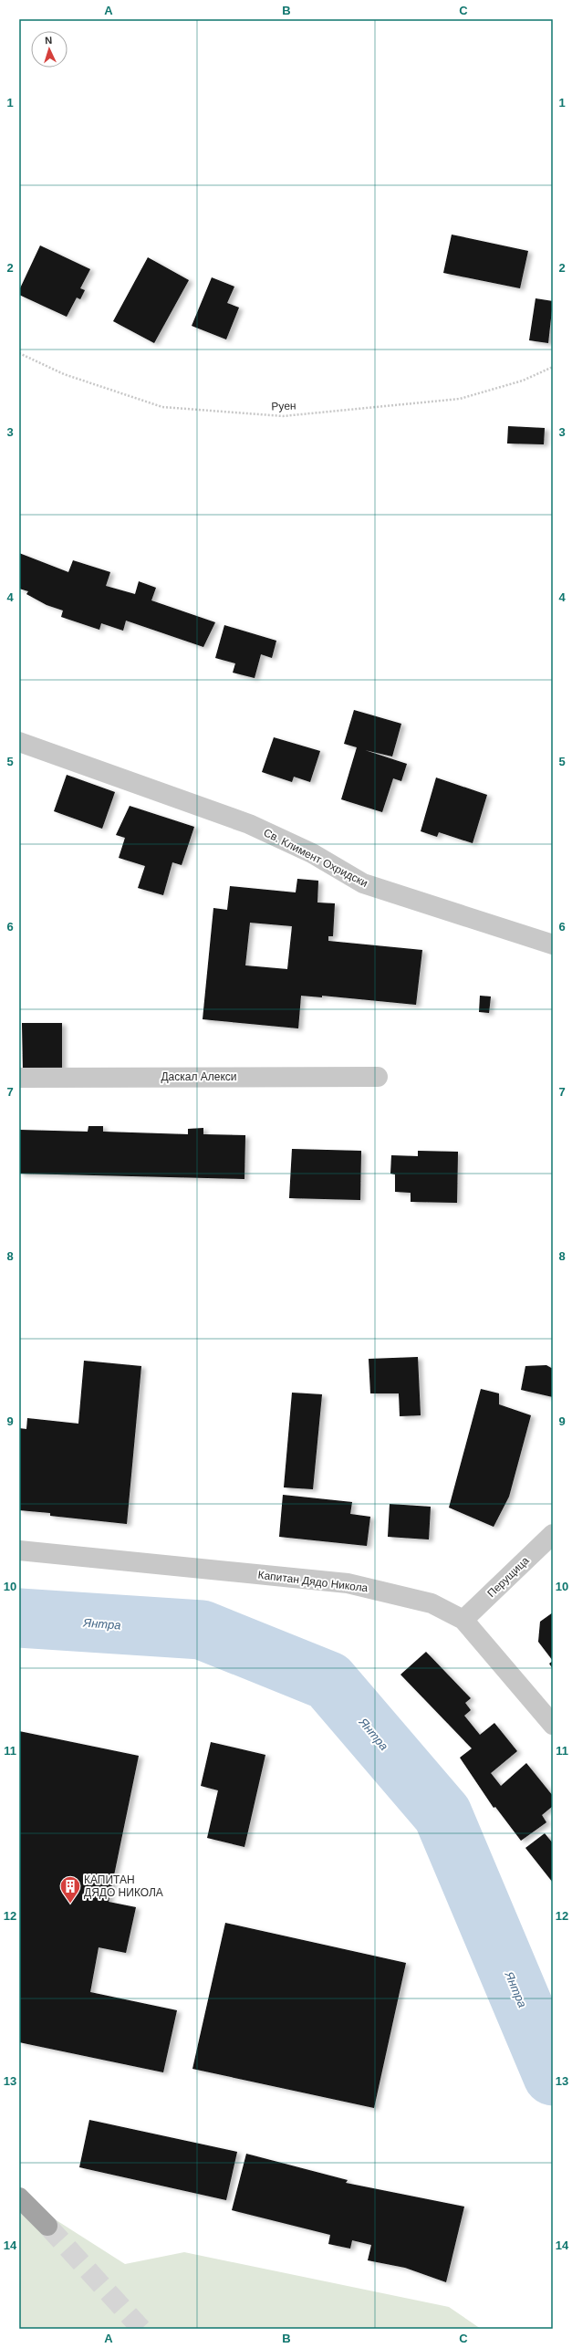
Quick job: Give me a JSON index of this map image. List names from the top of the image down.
{
  "streets": {
    "street": [
      "Св. Климент Охридски",
      "Даскал Алекси",
      "Перущица",
      "Капитан Дядо Никола"
    ],
    "path": ["Руен"]
  },
  "crossings": [
    ["Перущица", "Капитан Дядо Никола"]
  ],
  "water": ["Янтра"],
  "places": {
    "building": ["КАПИТАН ДЯДО НИКОЛА"]
  },
  "north": "top",
  "grid": {
    "columns": ["A", "B", "C"],
    "rows": [
      "1",
      "2",
      "3",
      "4",
      "5",
      "6",
      "7",
      "8",
      "9",
      "10",
      "11",
      "12",
      "13",
      "14"
    ]
  }
}
